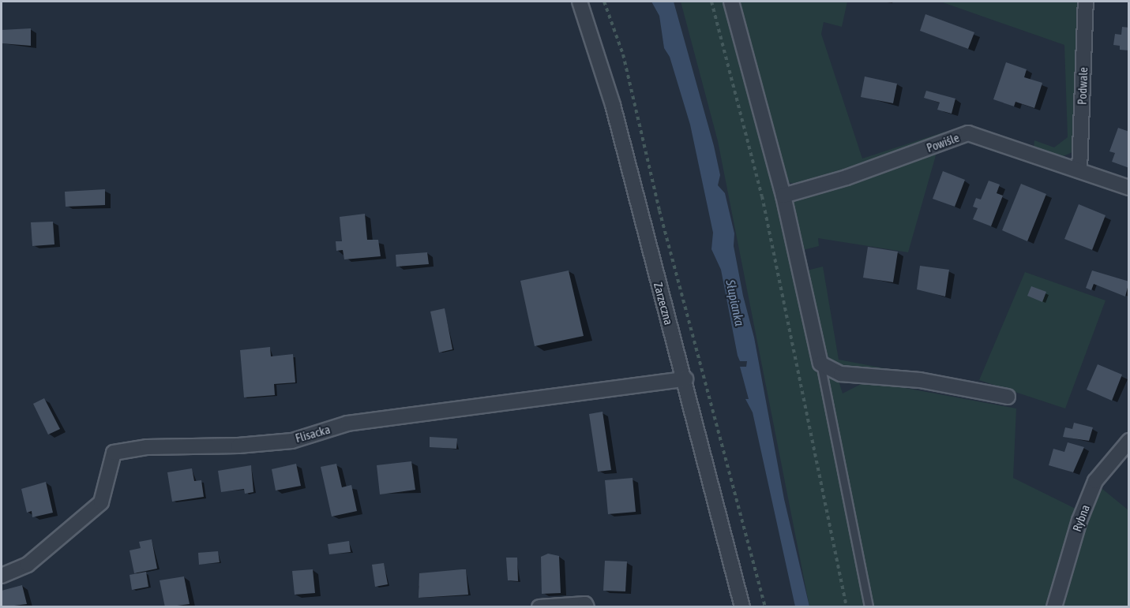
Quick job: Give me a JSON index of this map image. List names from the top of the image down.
{
  "streets": {
    "street": [
      "Podwale",
      "Powiśle",
      "Zarzeczna",
      "Flisacka",
      "Rybna"
    ]
  },
  "crossings": [
    ["Podwale", "Powiśle"],
    ["Zarzeczna", "Flisacka"]
  ],
  "water": ["Słupianka"]
}
